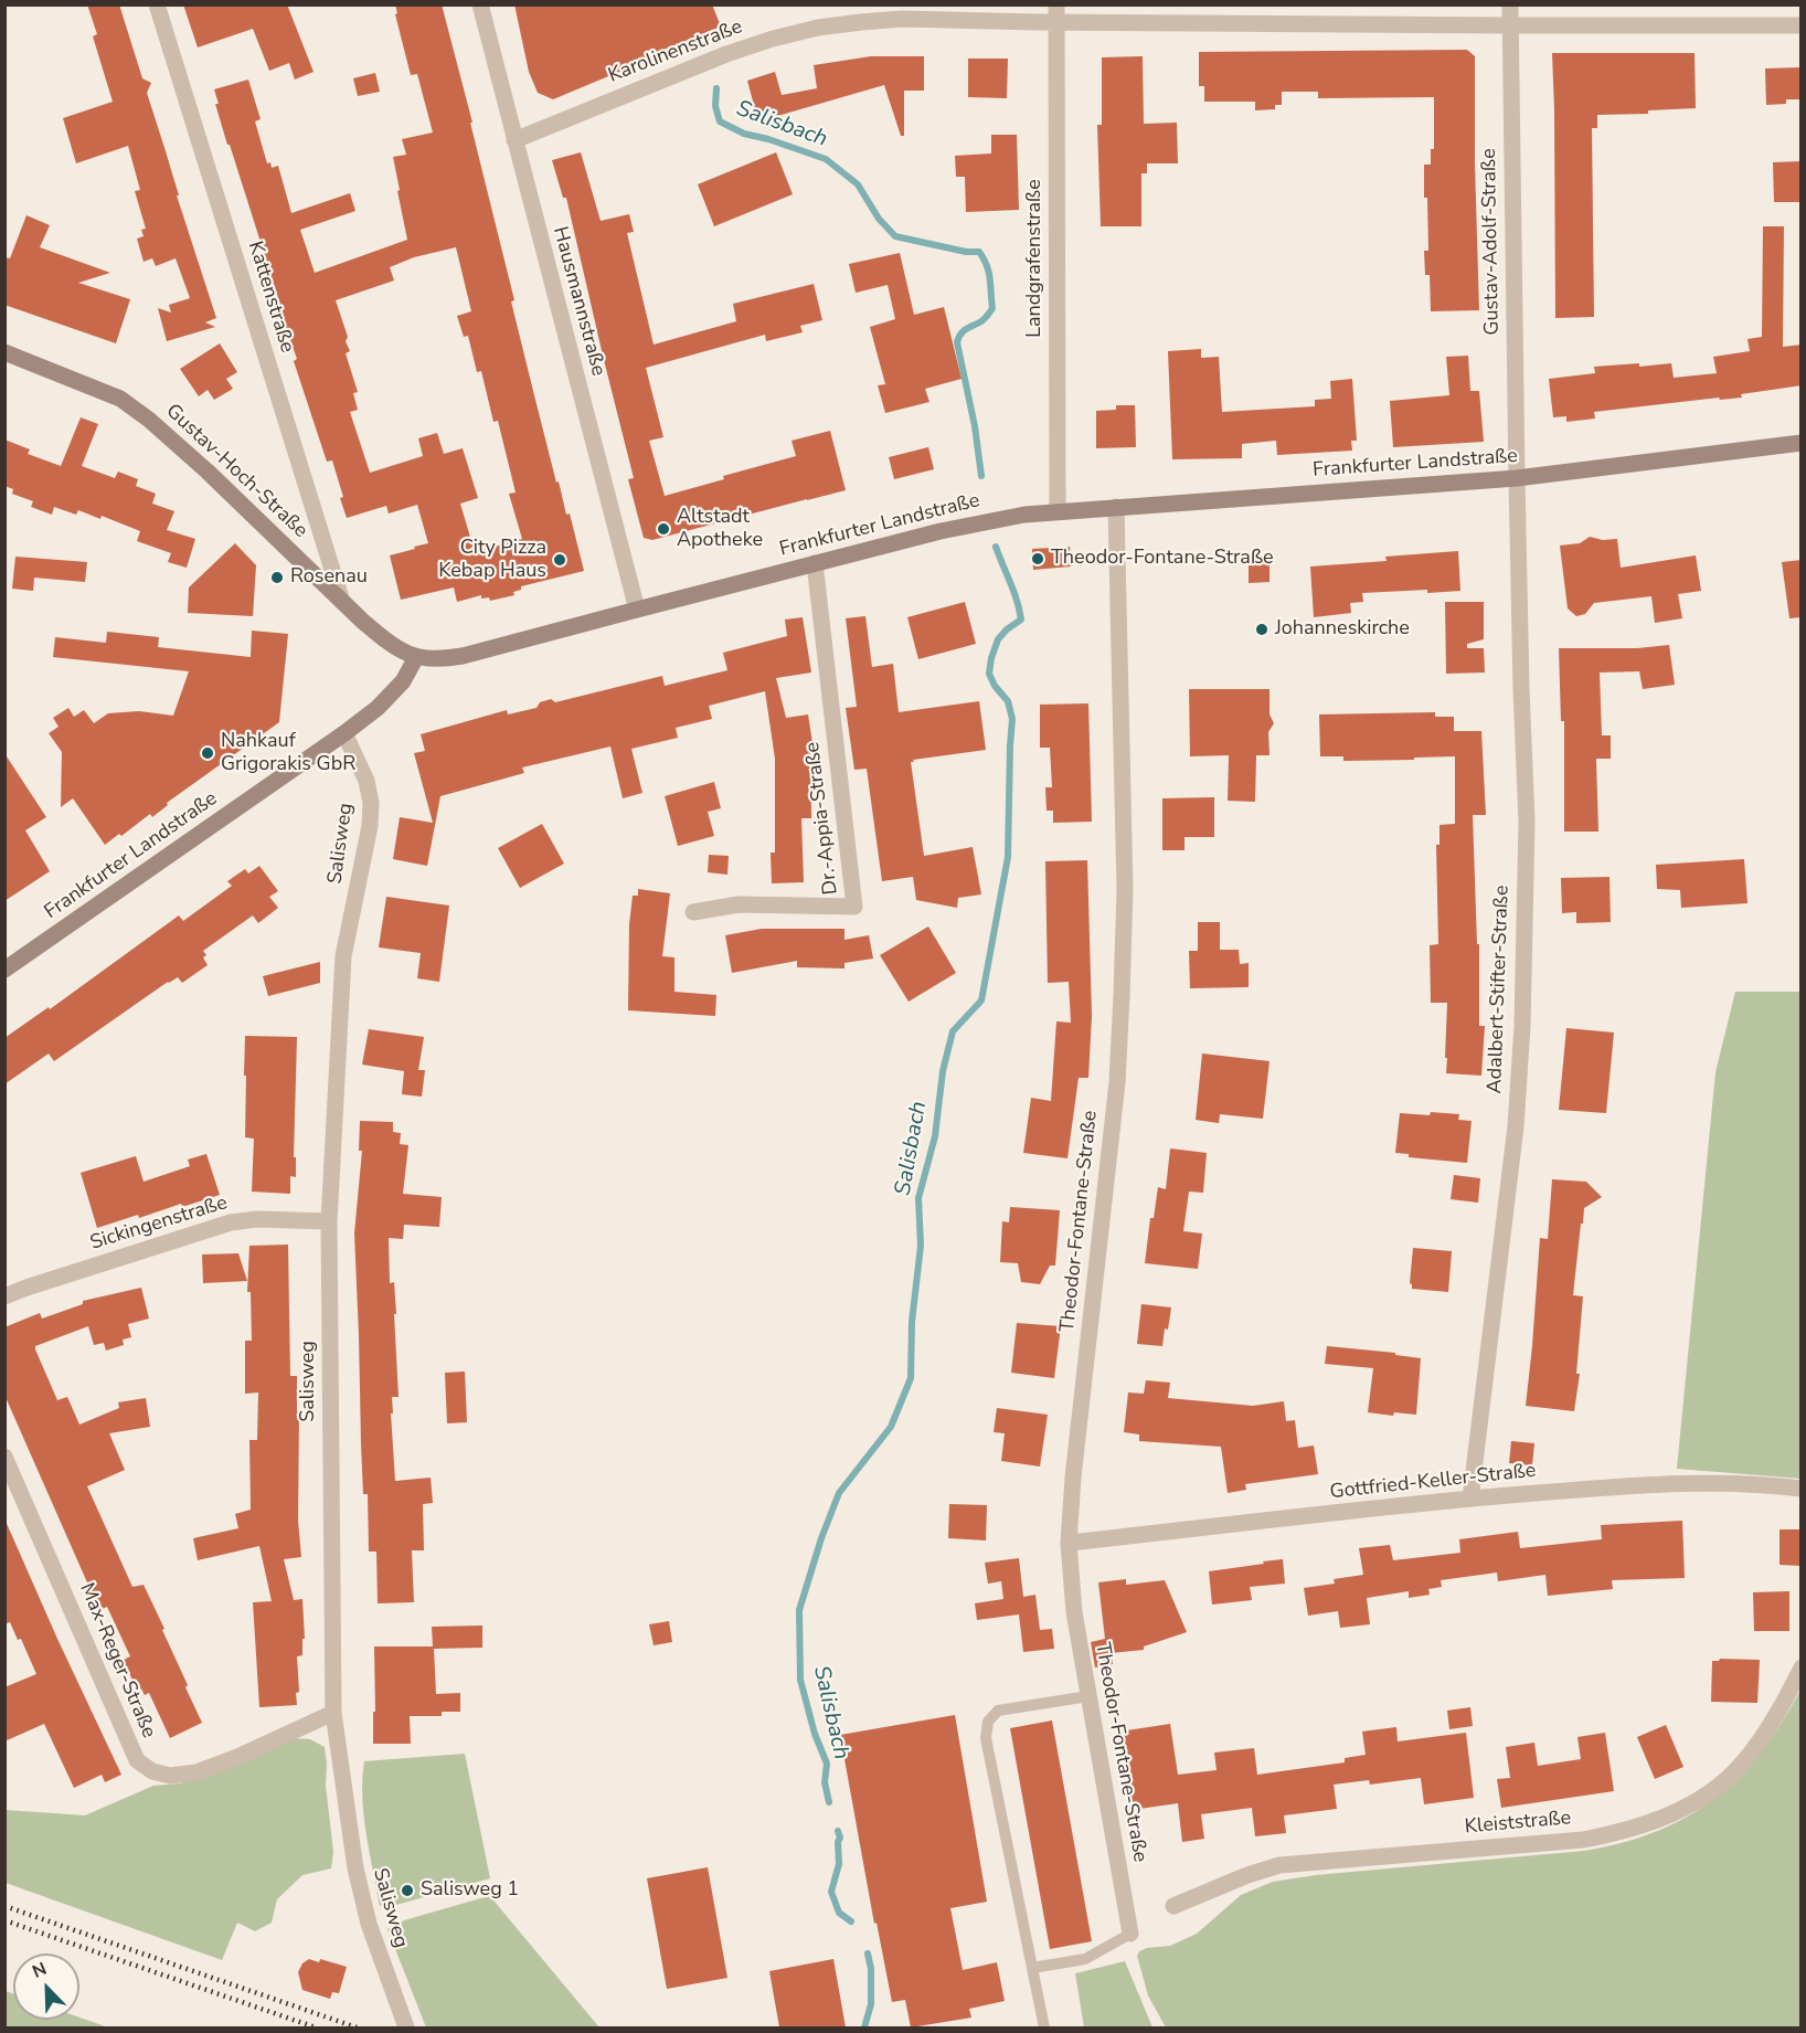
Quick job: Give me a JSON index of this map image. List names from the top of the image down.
{
  "streets": {
    "main road": ["Frankfurter Landstraße", "Gustav-Hoch-Straße"],
    "street": [
      "Karolinenstraße",
      "Gustav-Adolf-Straße",
      "Landgrafenstraße",
      "Kattenstraße",
      "Hausmannstraße",
      "Dr.-Appia-Straße",
      "Salisweg",
      "Adalbert-Stifter-Straße",
      "Theodor-Fontane-Straße",
      "Sickingenstraße",
      "Gottfried-Keller-Straße",
      "Max-Reger-Straße",
      "Kleiststraße"
    ]
  },
  "crossings": [
    ["Karolinenstraße", "Gustav-Adolf-Straße"],
    ["Karolinenstraße", "Landgrafenstraße"],
    ["Karolinenstraße", "Hausmannstraße"],
    ["Gustav-Adolf-Straße", "Frankfurter Landstraße"],
    ["Gustav-Adolf-Straße", "Adalbert-Stifter-Straße"],
    ["Landgrafenstraße", "Frankfurter Landstraße"],
    ["Kattenstraße", "Gustav-Hoch-Straße"],
    ["Hausmannstraße", "Frankfurter Landstraße"],
    ["Frankfurter Landstraße", "Gustav-Hoch-Straße"],
    ["Frankfurter Landstraße", "Dr.-Appia-Straße"],
    ["Frankfurter Landstraße", "Salisweg"],
    ["Frankfurter Landstraße", "Adalbert-Stifter-Straße"],
    ["Frankfurter Landstraße", "Theodor-Fontane-Straße"],
    ["Salisweg", "Sickingenstraße"],
    ["Salisweg", "Max-Reger-Straße"],
    ["Adalbert-Stifter-Straße", "Gottfried-Keller-Straße"],
    ["Theodor-Fontane-Straße", "Gottfried-Keller-Straße"]
  ],
  "water": ["Salisbach"],
  "places": [
    "Altstadt Apotheke",
    "Theodor-Fontane-Straße",
    "City Pizza Kebap Haus",
    "Rosenau",
    "Johanneskirche",
    "Nahkauf Grigorakis GbR",
    "Salisweg 1"
  ],
  "north": "top left"
}
